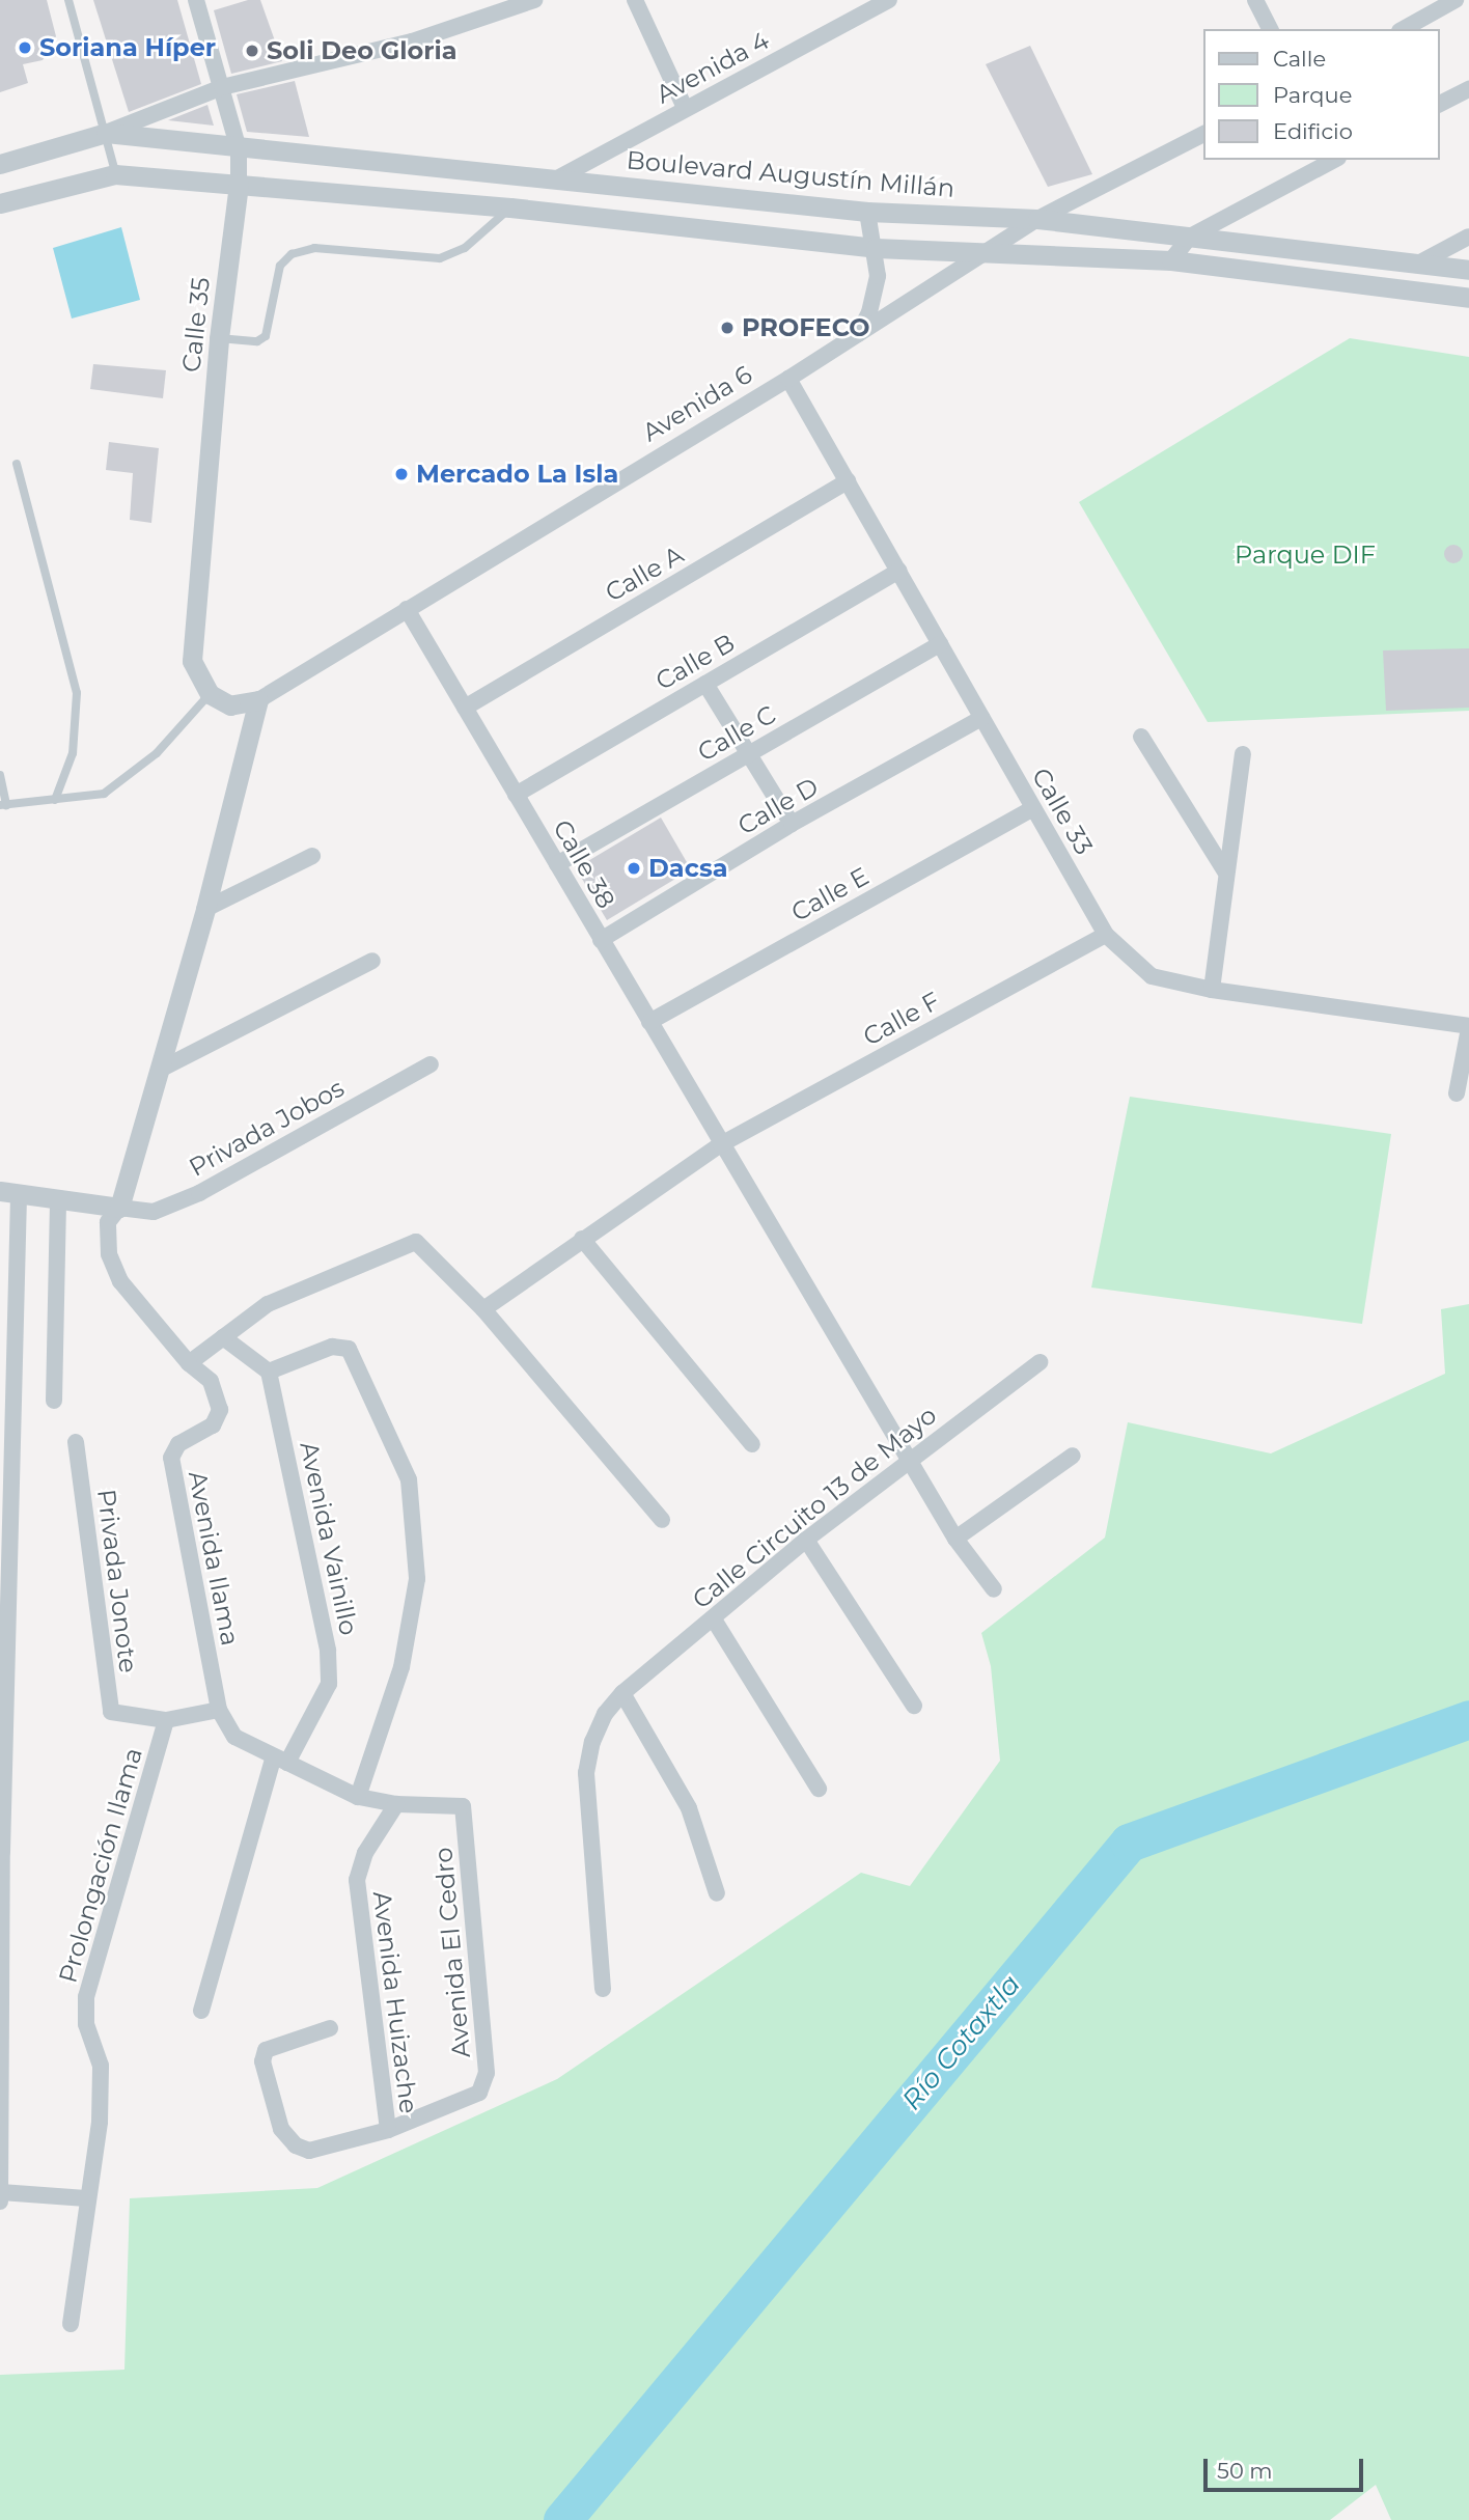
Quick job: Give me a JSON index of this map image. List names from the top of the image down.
{
  "streets": {
    "street": [
      "Avenida 4",
      "Boulevard Augustín Millán",
      "Calle 35",
      "Avenida 6",
      "Calle A",
      "Calle B",
      "Calle C",
      "Calle D",
      "Calle 33",
      "Calle 38",
      "Calle E",
      "Calle F",
      "Privada Jobos",
      "Calle Circuito 13 de Mayo",
      "Avenida Vainillo",
      "Avenida Ilama",
      "Privada Jonote",
      "Prolongación Ilama",
      "Avenida El Cedro",
      "Avenida Huizache"
    ]
  },
  "crossings": [
    ["Avenida 4", "Boulevard Augustín Millán"],
    ["Boulevard Augustín Millán", "Calle 35"],
    ["Boulevard Augustín Millán", "Avenida 6"],
    ["Calle 35", "Avenida 6"],
    ["Avenida 6", "Calle 33"],
    ["Avenida 6", "Calle 38"],
    ["Calle A", "Calle 33"],
    ["Calle A", "Calle 38"],
    ["Calle B", "Calle 33"],
    ["Calle B", "Calle 38"],
    ["Calle C", "Calle 33"],
    ["Calle C", "Calle 38"],
    ["Calle D", "Calle 33"],
    ["Calle D", "Calle 38"],
    ["Calle 33", "Calle E"],
    ["Calle 33", "Calle F"],
    ["Calle 38", "Calle E"],
    ["Calle 38", "Calle F"],
    ["Calle 38", "Calle Circuito 13 de Mayo"],
    ["Privada Jobos", "Avenida Ilama"],
    ["Privada Jonote", "Prolongación Ilama"],
    ["Avenida El Cedro", "Avenida Huizache"]
  ],
  "water": ["Río Cotaxtla"],
  "parks": ["Parque DIF"],
  "places": [
    "Soriana Híper",
    "Soli Deo Gloria",
    "PROFECO",
    "Mercado La Isla",
    "Dacsa"
  ],
  "legend": ["Calle", "Parque", "Edificio"],
  "scale_bar": "50 m"
}
